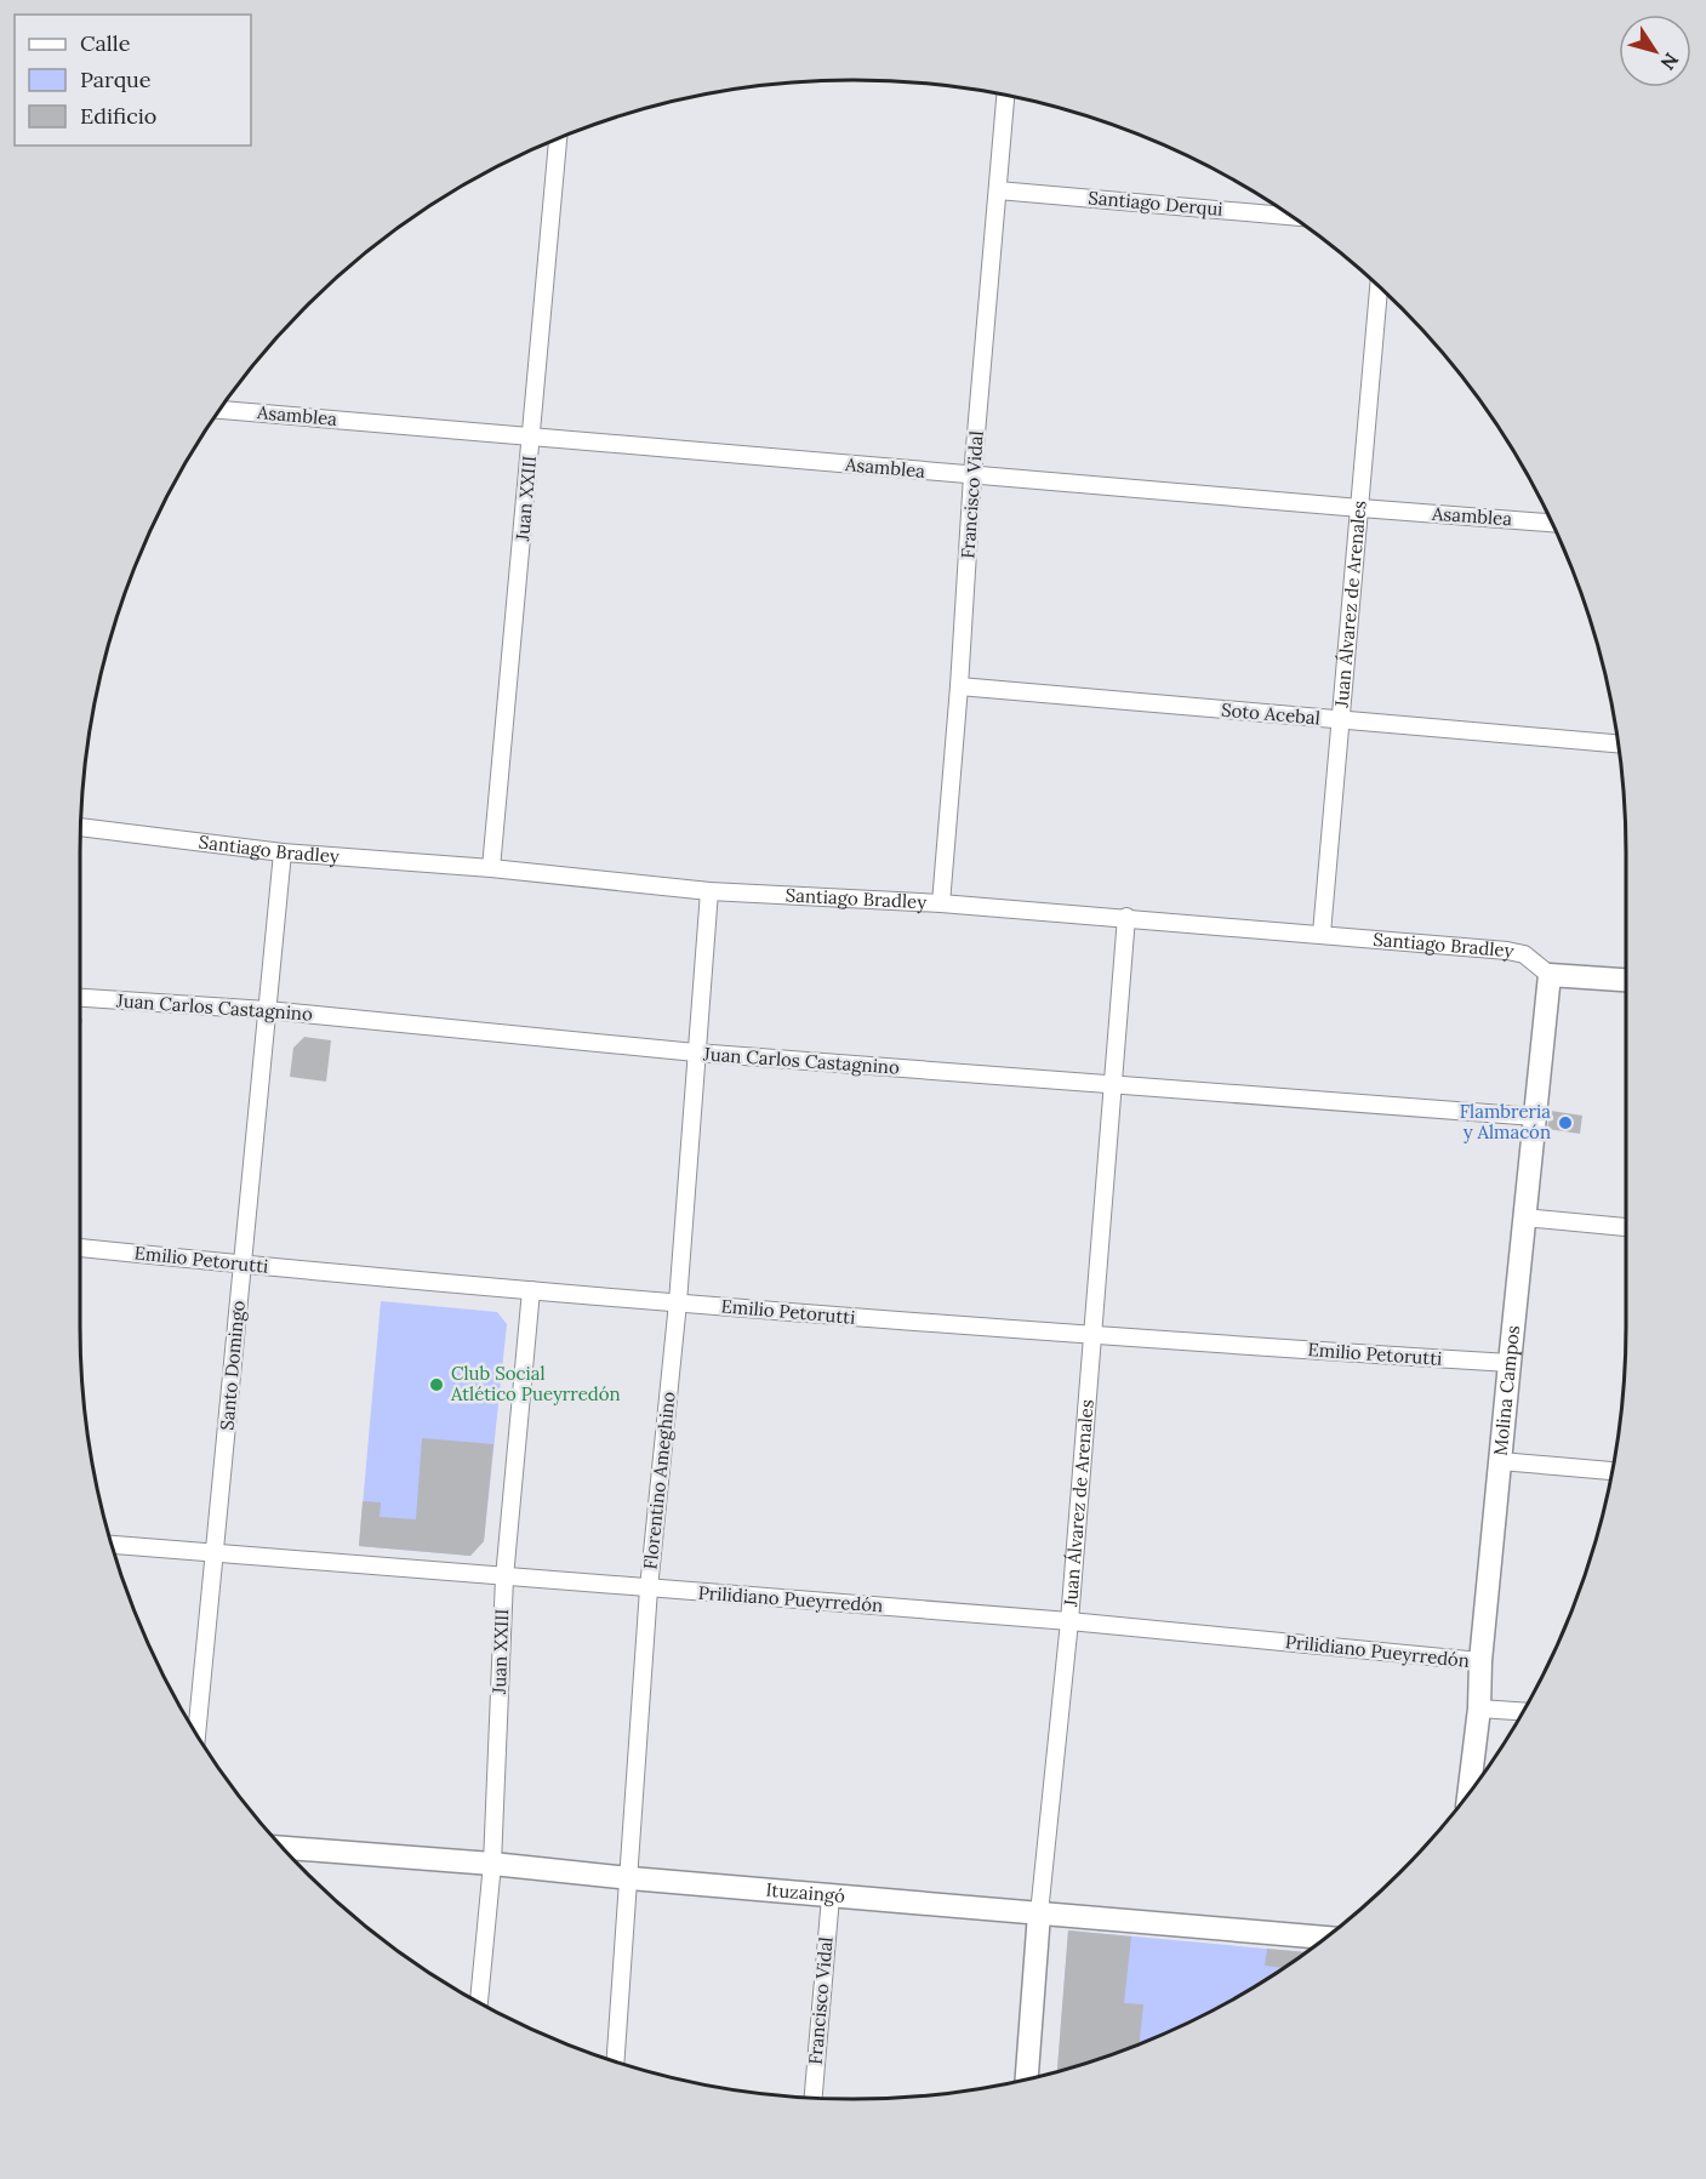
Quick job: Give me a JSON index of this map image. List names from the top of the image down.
{
  "streets": {
    "street": [
      "Santiago Derqui",
      "Asamblea",
      "Francisco Vidal",
      "Juan XXIII",
      "Juan Álvarez de Arenales",
      "Soto Acebal",
      "Santiago Bradley",
      "Juan Carlos Castagnino",
      "Emilio Petorutti",
      "Santo Domingo",
      "Molina Campos",
      "Florentino Ameghino",
      "Prilidiano Pueyrredón",
      "Ituzaingó"
    ]
  },
  "crossings": [
    ["Santiago Derqui", "Francisco Vidal"],
    ["Asamblea", "Francisco Vidal"],
    ["Asamblea", "Juan XXIII"],
    ["Asamblea", "Juan Álvarez de Arenales"],
    ["Francisco Vidal", "Soto Acebal"],
    ["Francisco Vidal", "Santiago Bradley"],
    ["Francisco Vidal", "Ituzaingó"],
    ["Juan XXIII", "Santiago Bradley"],
    ["Juan XXIII", "Emilio Petorutti"],
    ["Juan XXIII", "Prilidiano Pueyrredón"],
    ["Juan XXIII", "Ituzaingó"],
    ["Juan Álvarez de Arenales", "Soto Acebal"],
    ["Juan Álvarez de Arenales", "Santiago Bradley"],
    ["Juan Álvarez de Arenales", "Juan Carlos Castagnino"],
    ["Juan Álvarez de Arenales", "Emilio Petorutti"],
    ["Juan Álvarez de Arenales", "Prilidiano Pueyrredón"],
    ["Juan Álvarez de Arenales", "Ituzaingó"],
    ["Santiago Bradley", "Santo Domingo"],
    ["Santiago Bradley", "Molina Campos"],
    ["Santiago Bradley", "Florentino Ameghino"],
    ["Juan Carlos Castagnino", "Santo Domingo"],
    ["Juan Carlos Castagnino", "Molina Campos"],
    ["Juan Carlos Castagnino", "Florentino Ameghino"],
    ["Emilio Petorutti", "Santo Domingo"],
    ["Emilio Petorutti", "Molina Campos"],
    ["Emilio Petorutti", "Florentino Ameghino"],
    ["Santo Domingo", "Prilidiano Pueyrredón"],
    ["Molina Campos", "Prilidiano Pueyrredón"],
    ["Florentino Ameghino", "Prilidiano Pueyrredón"],
    ["Florentino Ameghino", "Ituzaingó"]
  ],
  "places": ["Flambreria y Almacón", "Club Social Atlético Pueyrredón"],
  "legend": ["Calle", "Parque", "Edificio"],
  "north": "bottom right"
}
